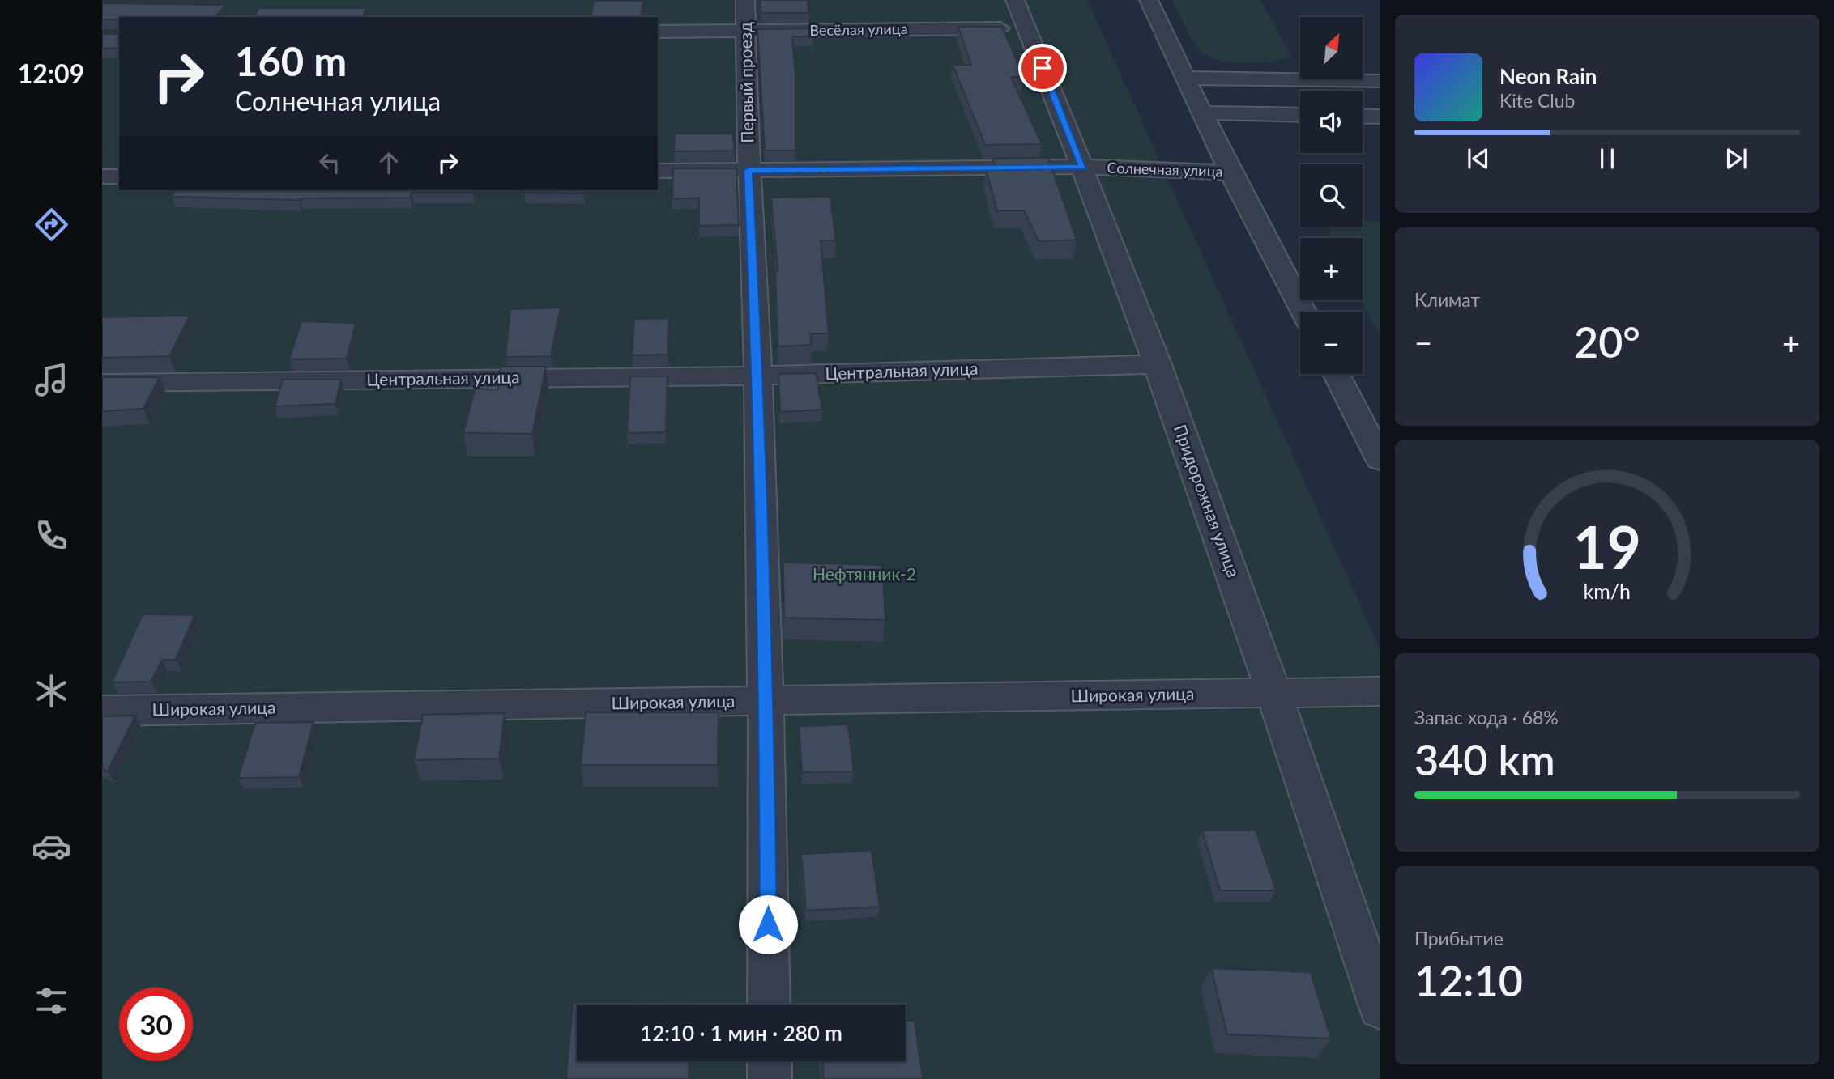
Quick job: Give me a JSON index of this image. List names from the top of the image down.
{
  "streets": {
    "street": [
      "Весёлая улица",
      "Первый проезд",
      "Солнечная улица",
      "Центральная улица",
      "Придорожная улица",
      "Широкая улица"
    ]
  },
  "crossings": [
    ["Весёлая улица", "Первый проезд"],
    ["Весёлая улица", "Придорожная улица"],
    ["Первый проезд", "Солнечная улица"],
    ["Первый проезд", "Центральная улица"],
    ["Первый проезд", "Широкая улица"],
    ["Солнечная улица", "Придорожная улица"],
    ["Центральная улица", "Придорожная улица"],
    ["Придорожная улица", "Широкая улица"]
  ],
  "parks": ["Нефтянник-2"],
  "north": "top right",
  "page": {
    "tabs": "12:09",
    "map_buttons": ["+", "−"],
    "turn": ["160 m", "Солнечная улица"],
    "song": ["Neon Rain", "Kite Club"],
    "tile": [
      "Климат",
      ["Запас хода · 68%", "340 km"],
      ["Прибытие", "12:10"]
    ],
    "heat": ["−", "20°", "+"],
    "limit": "30",
    "trip": "12:10 · 1 мин · 280 m",
    "gauge": ["19", "km/h"]
  }
}
